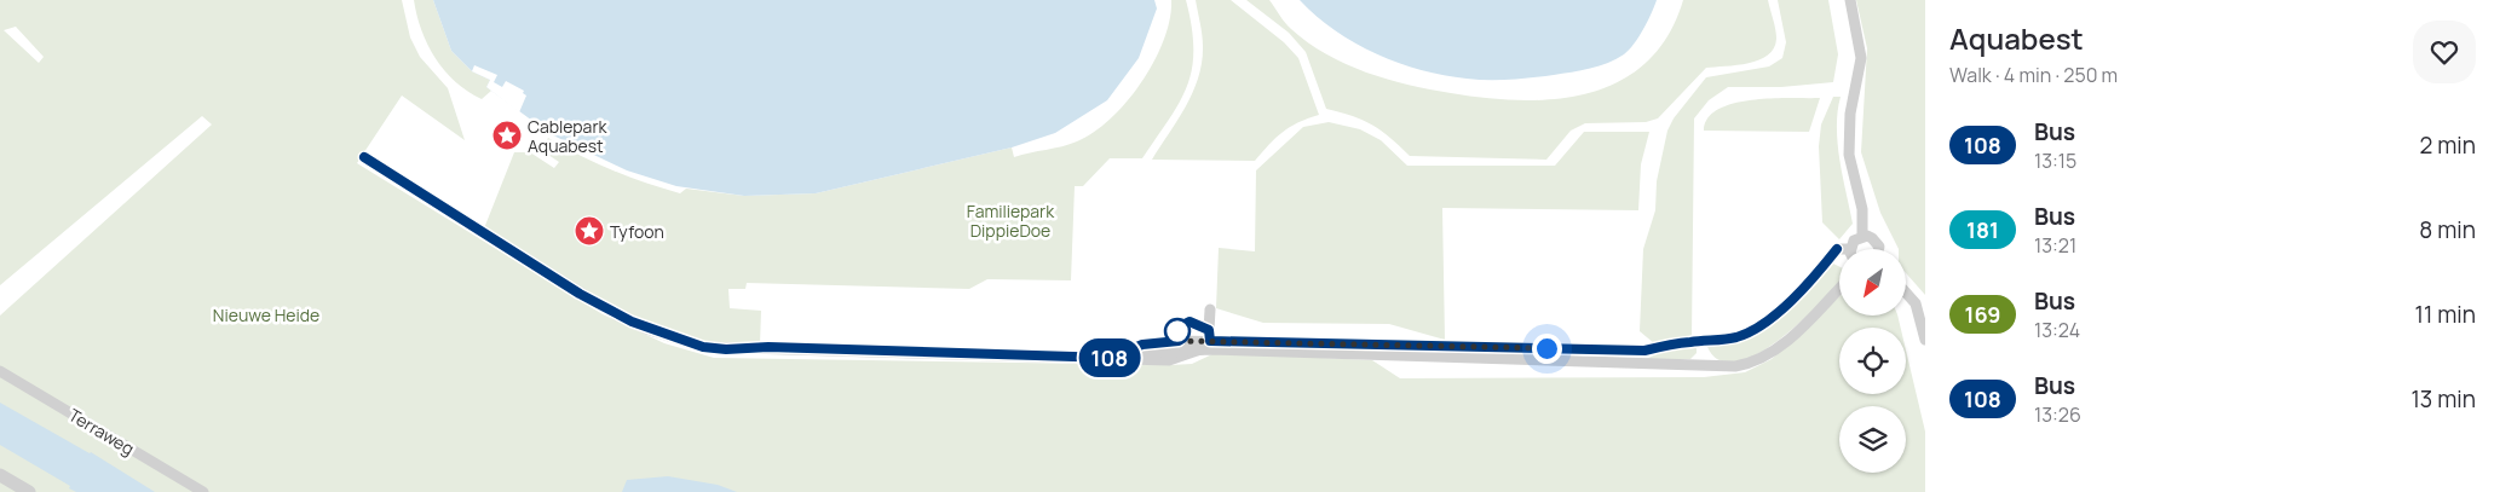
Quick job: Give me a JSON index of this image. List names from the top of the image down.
{
  "streets": {
    "street": ["Terraweg"]
  },
  "parks": ["Familiepark DippieDoe", "Nieuwe Heide"],
  "places": {
    "place": ["Cablepark Aquabest", "Tyfoon"]
  },
  "lines": ["bus line 108"],
  "north": "bottom left",
  "page": {
    "on_map": "108",
    "heading": ["Aquabest", "Walk · 4 min · 250 m"],
    "list": [
      {
        "mark": "108",
        "name": "Bus",
        "note": "13:15",
        "value": "2 min"
      },
      {
        "mark": "181",
        "name": "Bus",
        "note": "13:21",
        "value": "8 min"
      },
      {
        "mark": "169",
        "name": "Bus",
        "note": "13:24",
        "value": "11 min"
      },
      {
        "mark": "108",
        "name": "Bus",
        "note": "13:26",
        "value": "13 min"
      }
    ]
  }
}
